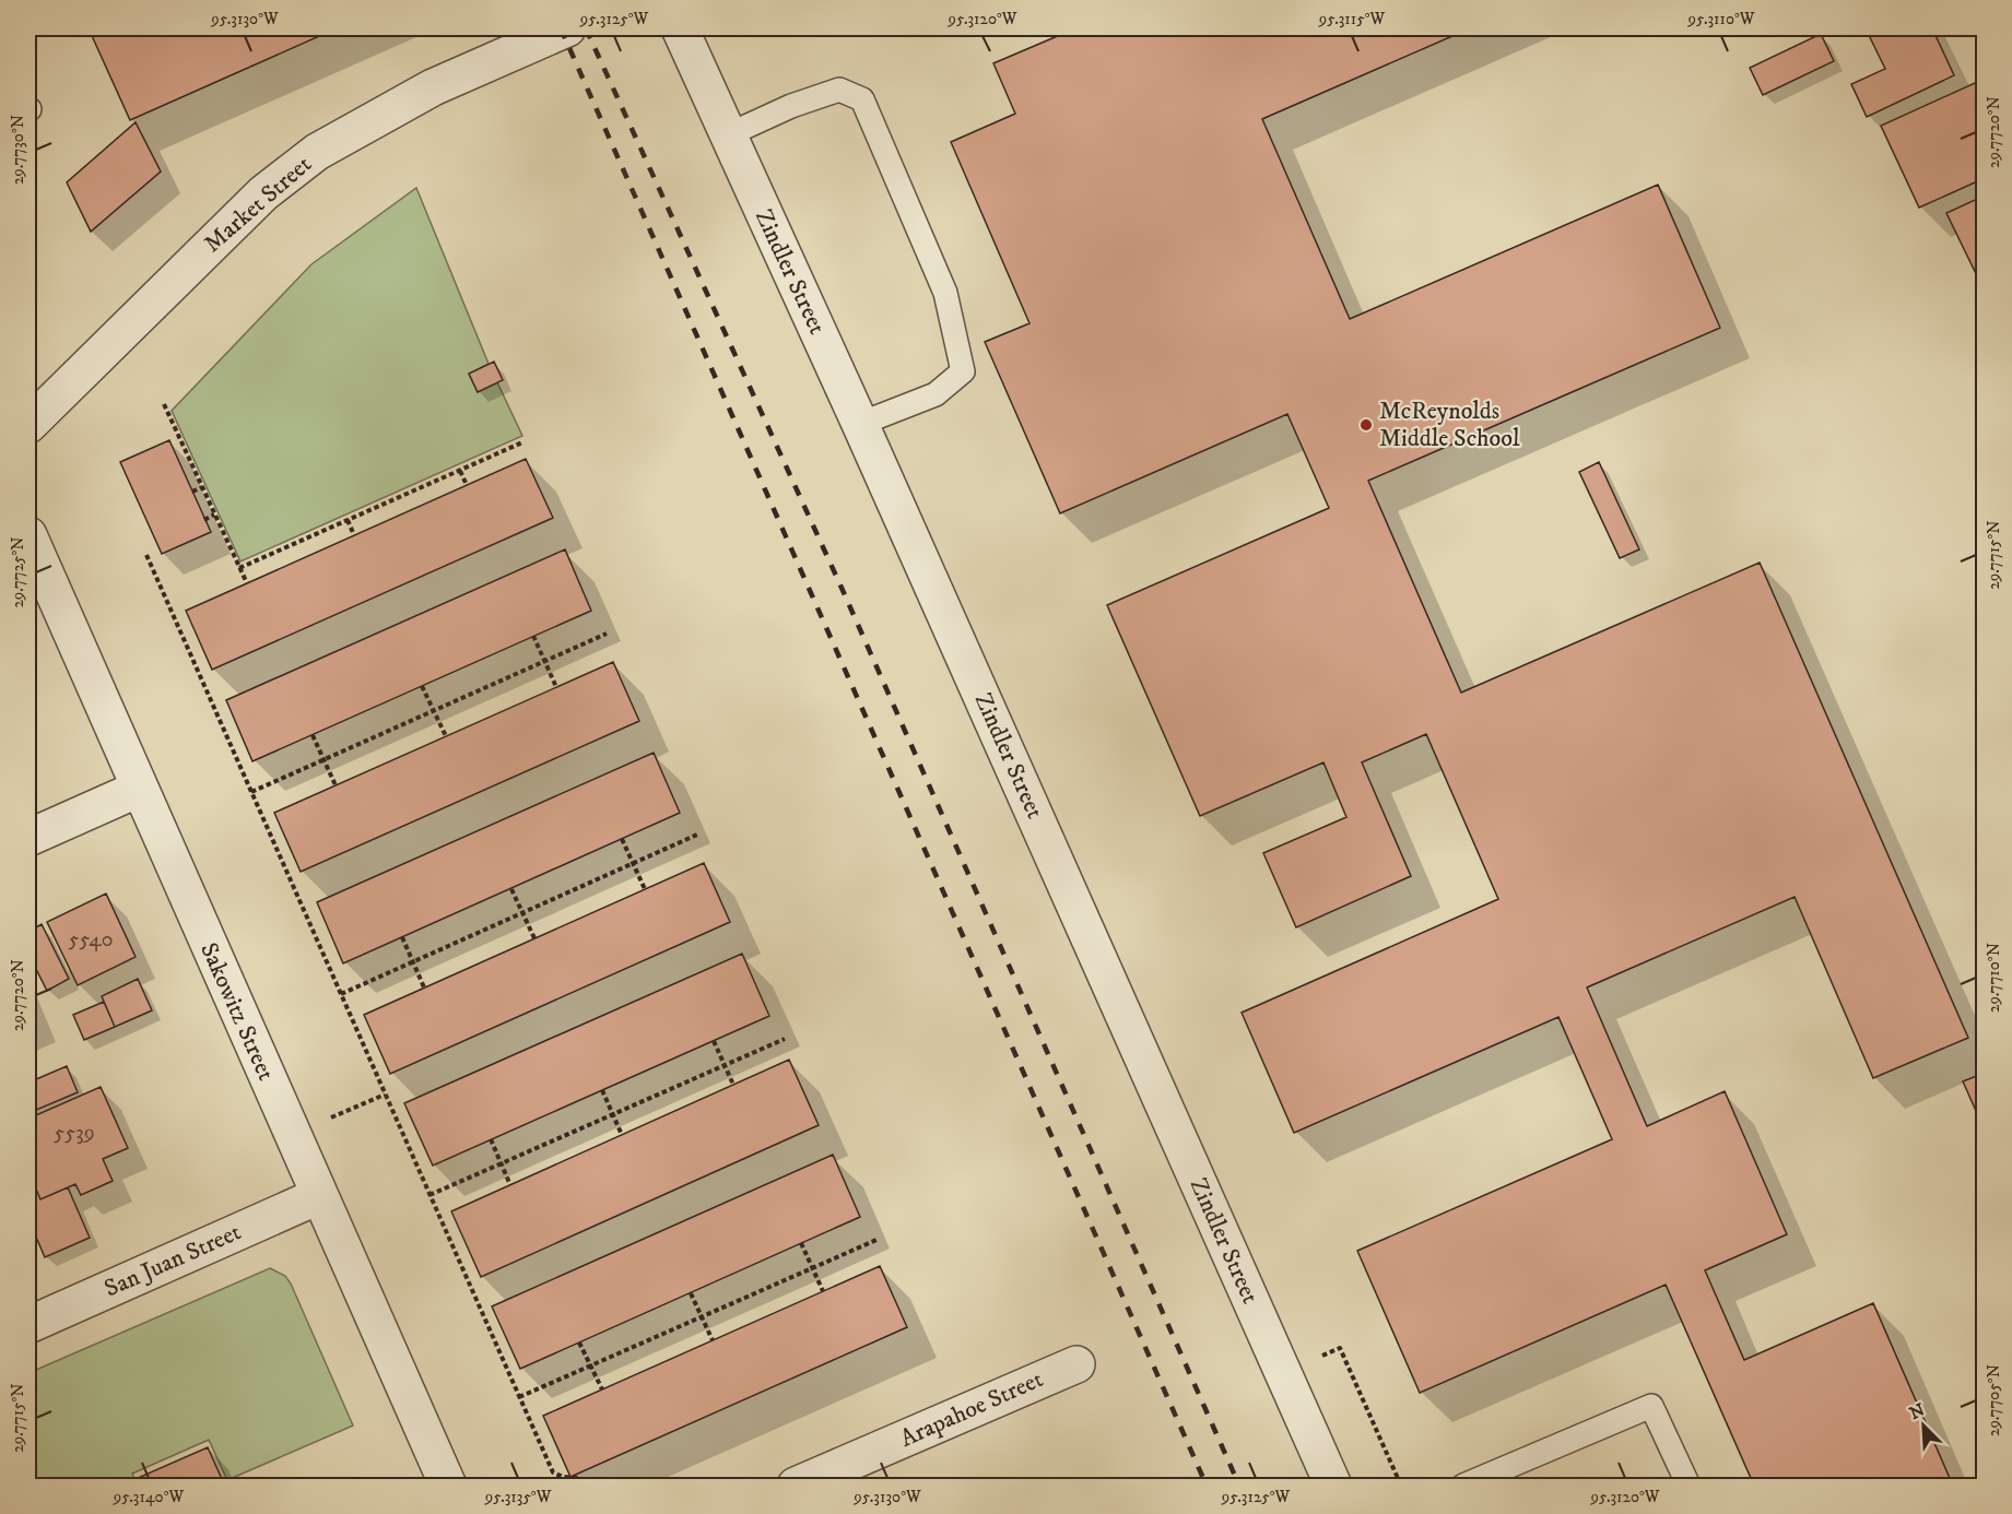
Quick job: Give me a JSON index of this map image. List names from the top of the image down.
{
  "streets": {
    "street": [
      "Market Street",
      "Zindler Street",
      "Sakowitz Street",
      "San Juan Street",
      "Arapahoe Street"
    ]
  },
  "crossings": [
    ["Sakowitz Street", "San Juan Street"]
  ],
  "places": ["McReynolds Middle School"],
  "house_numbers": ["5540", "5539"],
  "north": "top left",
  "coordinates": [
    "95.3130°W",
    "95.3125°W",
    "95.3120°W",
    "95.3115°W",
    "95.3110°W",
    "29.7720°N",
    "29.7730°N",
    "29.7715°N",
    "29.7725°N",
    "29.7710°N",
    "29.7705°N",
    "95.3140°W",
    "95.3135°W"
  ]
}
